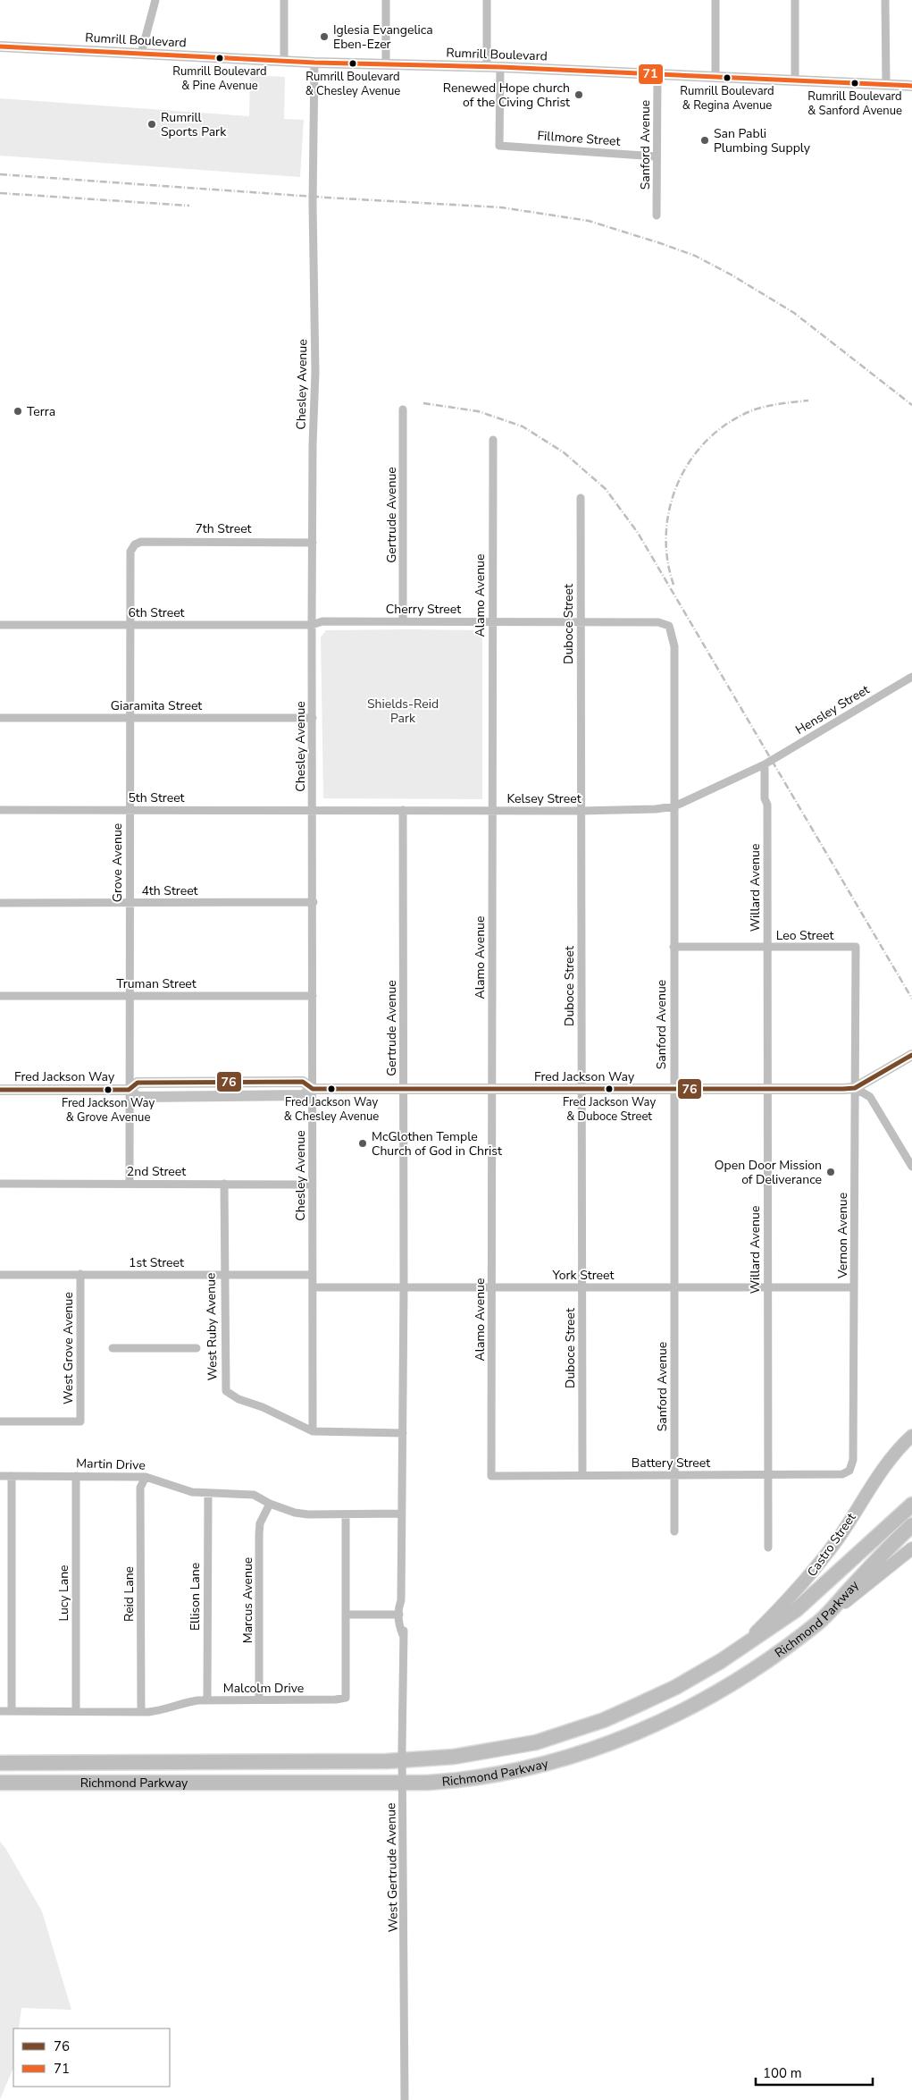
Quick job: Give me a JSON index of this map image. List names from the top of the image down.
{
  "streets": {
    "highway": ["Richmond Parkway"],
    "main road": ["Castro Street"],
    "street": [
      "Rumrill Boulevard",
      "Fillmore Street",
      "Sanford Avenue",
      "Chesley Avenue",
      "Gertrude Avenue",
      "7th Street",
      "Alamo Avenue",
      "Cherry Street",
      "6th Street",
      "Duboce Street",
      "Giaramita Street",
      "Hensley Street",
      "5th Street",
      "Kelsey Street",
      "Grove Avenue",
      "Willard Avenue",
      "4th Street",
      "Leo Street",
      "Truman Street",
      "Fred Jackson Way",
      "2nd Street",
      "Vernon Avenue",
      "1st Street",
      "York Street",
      "West Ruby Avenue",
      "West Grove Avenue",
      "Battery Street",
      "Martin Drive",
      "Lucy Lane",
      "Reid Lane",
      "Ellison Lane",
      "Marcus Avenue",
      "Malcolm Drive",
      "West Gertrude Avenue"
    ]
  },
  "crossings": [
    ["Rumrill Boulevard", "Fillmore Street"],
    ["Rumrill Boulevard", "Sanford Avenue"],
    ["Rumrill Boulevard", "Chesley Avenue"],
    ["Fillmore Street", "Sanford Avenue"],
    ["Sanford Avenue", "Cherry Street"],
    ["Sanford Avenue", "Kelsey Street"],
    ["Sanford Avenue", "Leo Street"],
    ["Sanford Avenue", "Fred Jackson Way"],
    ["Sanford Avenue", "York Street"],
    ["Sanford Avenue", "Battery Street"],
    ["Chesley Avenue", "7th Street"],
    ["Chesley Avenue", "Cherry Street"],
    ["Chesley Avenue", "6th Street"],
    ["Chesley Avenue", "Giaramita Street"],
    ["Chesley Avenue", "5th Street"],
    ["Chesley Avenue", "Kelsey Street"],
    ["Chesley Avenue", "4th Street"],
    ["Chesley Avenue", "Truman Street"],
    ["Chesley Avenue", "Fred Jackson Way"],
    ["Chesley Avenue", "2nd Street"],
    ["Chesley Avenue", "1st Street"],
    ["Chesley Avenue", "York Street"],
    ["Chesley Avenue", "West Ruby Avenue"],
    ["Gertrude Avenue", "Cherry Street"],
    ["Gertrude Avenue", "Kelsey Street"],
    ["Gertrude Avenue", "Fred Jackson Way"],
    ["Gertrude Avenue", "York Street"],
    ["Gertrude Avenue", "West Ruby Avenue"],
    ["Gertrude Avenue", "West Gertrude Avenue"],
    ["7th Street", "Grove Avenue"],
    ["Alamo Avenue", "Cherry Street"],
    ["Alamo Avenue", "Kelsey Street"],
    ["Alamo Avenue", "Fred Jackson Way"],
    ["Alamo Avenue", "York Street"],
    ["Alamo Avenue", "Battery Street"],
    ["Cherry Street", "6th Street"],
    ["Cherry Street", "Duboce Street"],
    ["6th Street", "Grove Avenue"],
    ["Duboce Street", "Kelsey Street"],
    ["Duboce Street", "Fred Jackson Way"],
    ["Duboce Street", "York Street"],
    ["Duboce Street", "Battery Street"],
    ["Giaramita Street", "Grove Avenue"],
    ["Hensley Street", "Kelsey Street"],
    ["Hensley Street", "Willard Avenue"],
    ["5th Street", "Kelsey Street"],
    ["5th Street", "Grove Avenue"],
    ["Kelsey Street", "Willard Avenue"],
    ["Grove Avenue", "4th Street"],
    ["Grove Avenue", "Truman Street"],
    ["Grove Avenue", "Fred Jackson Way"],
    ["Grove Avenue", "2nd Street"],
    ["Willard Avenue", "Leo Street"],
    ["Willard Avenue", "Fred Jackson Way"],
    ["Willard Avenue", "York Street"],
    ["Willard Avenue", "Battery Street"],
    ["Leo Street", "Vernon Avenue"],
    ["Fred Jackson Way", "Vernon Avenue"],
    ["2nd Street", "West Ruby Avenue"],
    ["Vernon Avenue", "York Street"],
    ["Vernon Avenue", "Battery Street"],
    ["1st Street", "West Ruby Avenue"],
    ["1st Street", "West Grove Avenue"],
    ["West Ruby Avenue", "West Gertrude Avenue"],
    ["Martin Drive", "Lucy Lane"],
    ["Martin Drive", "Reid Lane"],
    ["Martin Drive", "Ellison Lane"],
    ["Martin Drive", "Marcus Avenue"],
    ["Martin Drive", "Malcolm Drive"],
    ["Martin Drive", "West Gertrude Avenue"],
    ["Castro Street", "Richmond Parkway"],
    ["Lucy Lane", "Malcolm Drive"],
    ["Reid Lane", "Malcolm Drive"],
    ["Ellison Lane", "Malcolm Drive"],
    ["Marcus Avenue", "Malcolm Drive"],
    ["Richmond Parkway", "West Gertrude Avenue"]
  ],
  "parks": ["Shields-Reid Park"],
  "places": [
    "Iglesia Evangelica Eben-Ezer",
    "Rumrill Boulevard & Pine Avenue",
    "Rumrill Boulevard & Chesley Avenue",
    "Rumrill Boulevard & Regina Avenue",
    "Rumrill Boulevard & Sanford Avenue",
    "Renewed Hope church of the Civing Christ",
    "Rumrill Sports Park",
    "San Pabli Plumbing Supply",
    "Terra",
    "Fred Jackson Way & Chesley Avenue",
    "Fred Jackson Way & Duboce Street",
    "Fred Jackson Way & Grove Avenue",
    "McGlothen Temple Church of God in Christ",
    "Open Door Mission of Deliverance"
  ],
  "lines": ["transit line 71", "transit line 76"],
  "legend": ["76", "71"],
  "scale_bar": "100 m"
}
